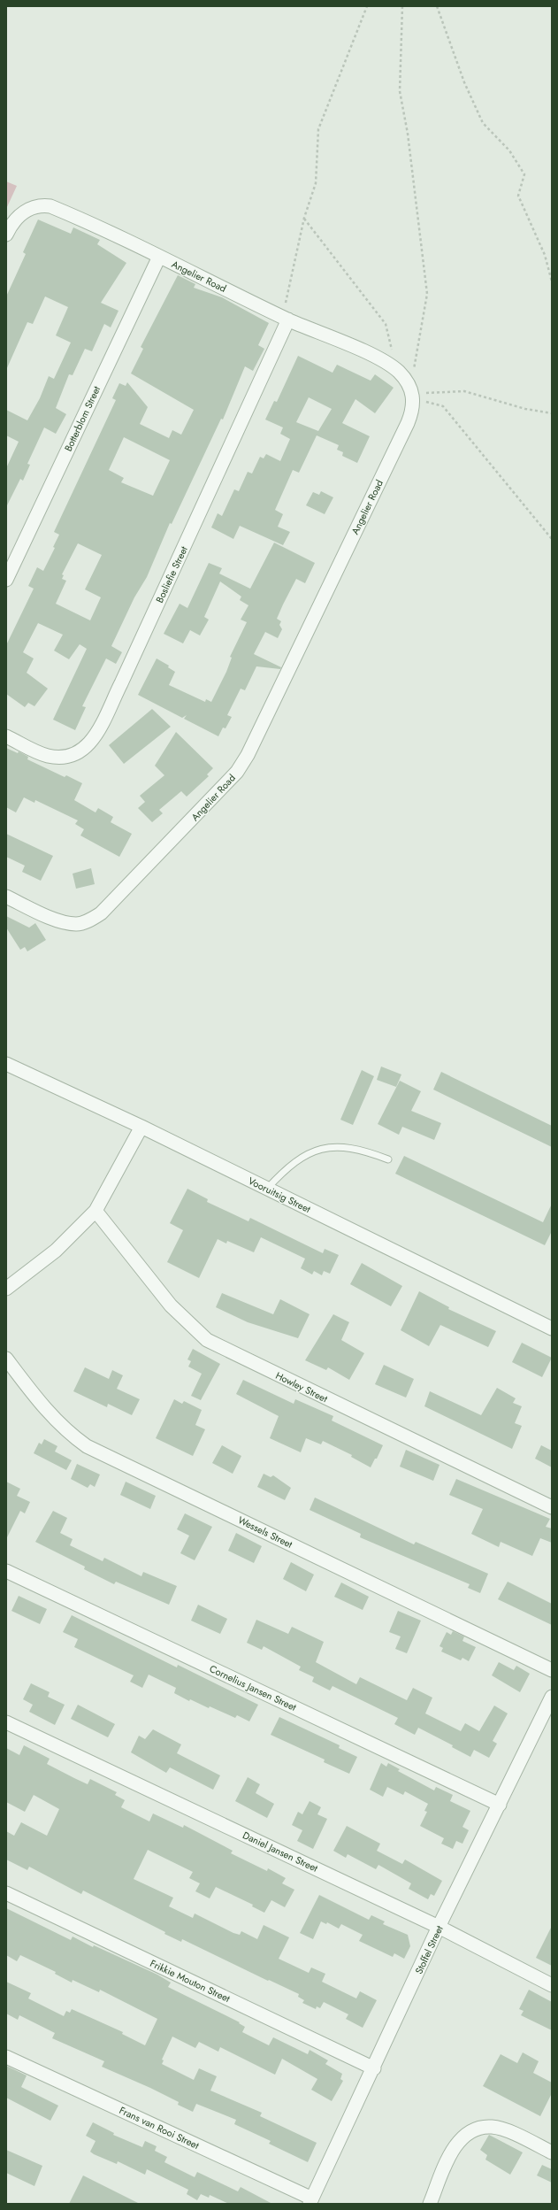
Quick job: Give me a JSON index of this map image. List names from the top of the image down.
{
  "streets": {
    "street": [
      "Angelier Road",
      "Botterblom Street",
      "Bosliefie Street",
      "Vooruitsig Street",
      "Howley Street",
      "Wessels Street",
      "Cornelius Jansen Street",
      "Daniel Jansen Street",
      "Stoffel Street",
      "Frikkie Mouton Street",
      "Frans van Rooi Street"
    ]
  },
  "crossings": [
    ["Angelier Road", "Botterblom Street"],
    ["Angelier Road", "Bosliefie Street"],
    ["Cornelius Jansen Street", "Stoffel Street"],
    ["Daniel Jansen Street", "Stoffel Street"],
    ["Stoffel Street", "Frikkie Mouton Street"],
    ["Stoffel Street", "Frans van Rooi Street"]
  ]
}
